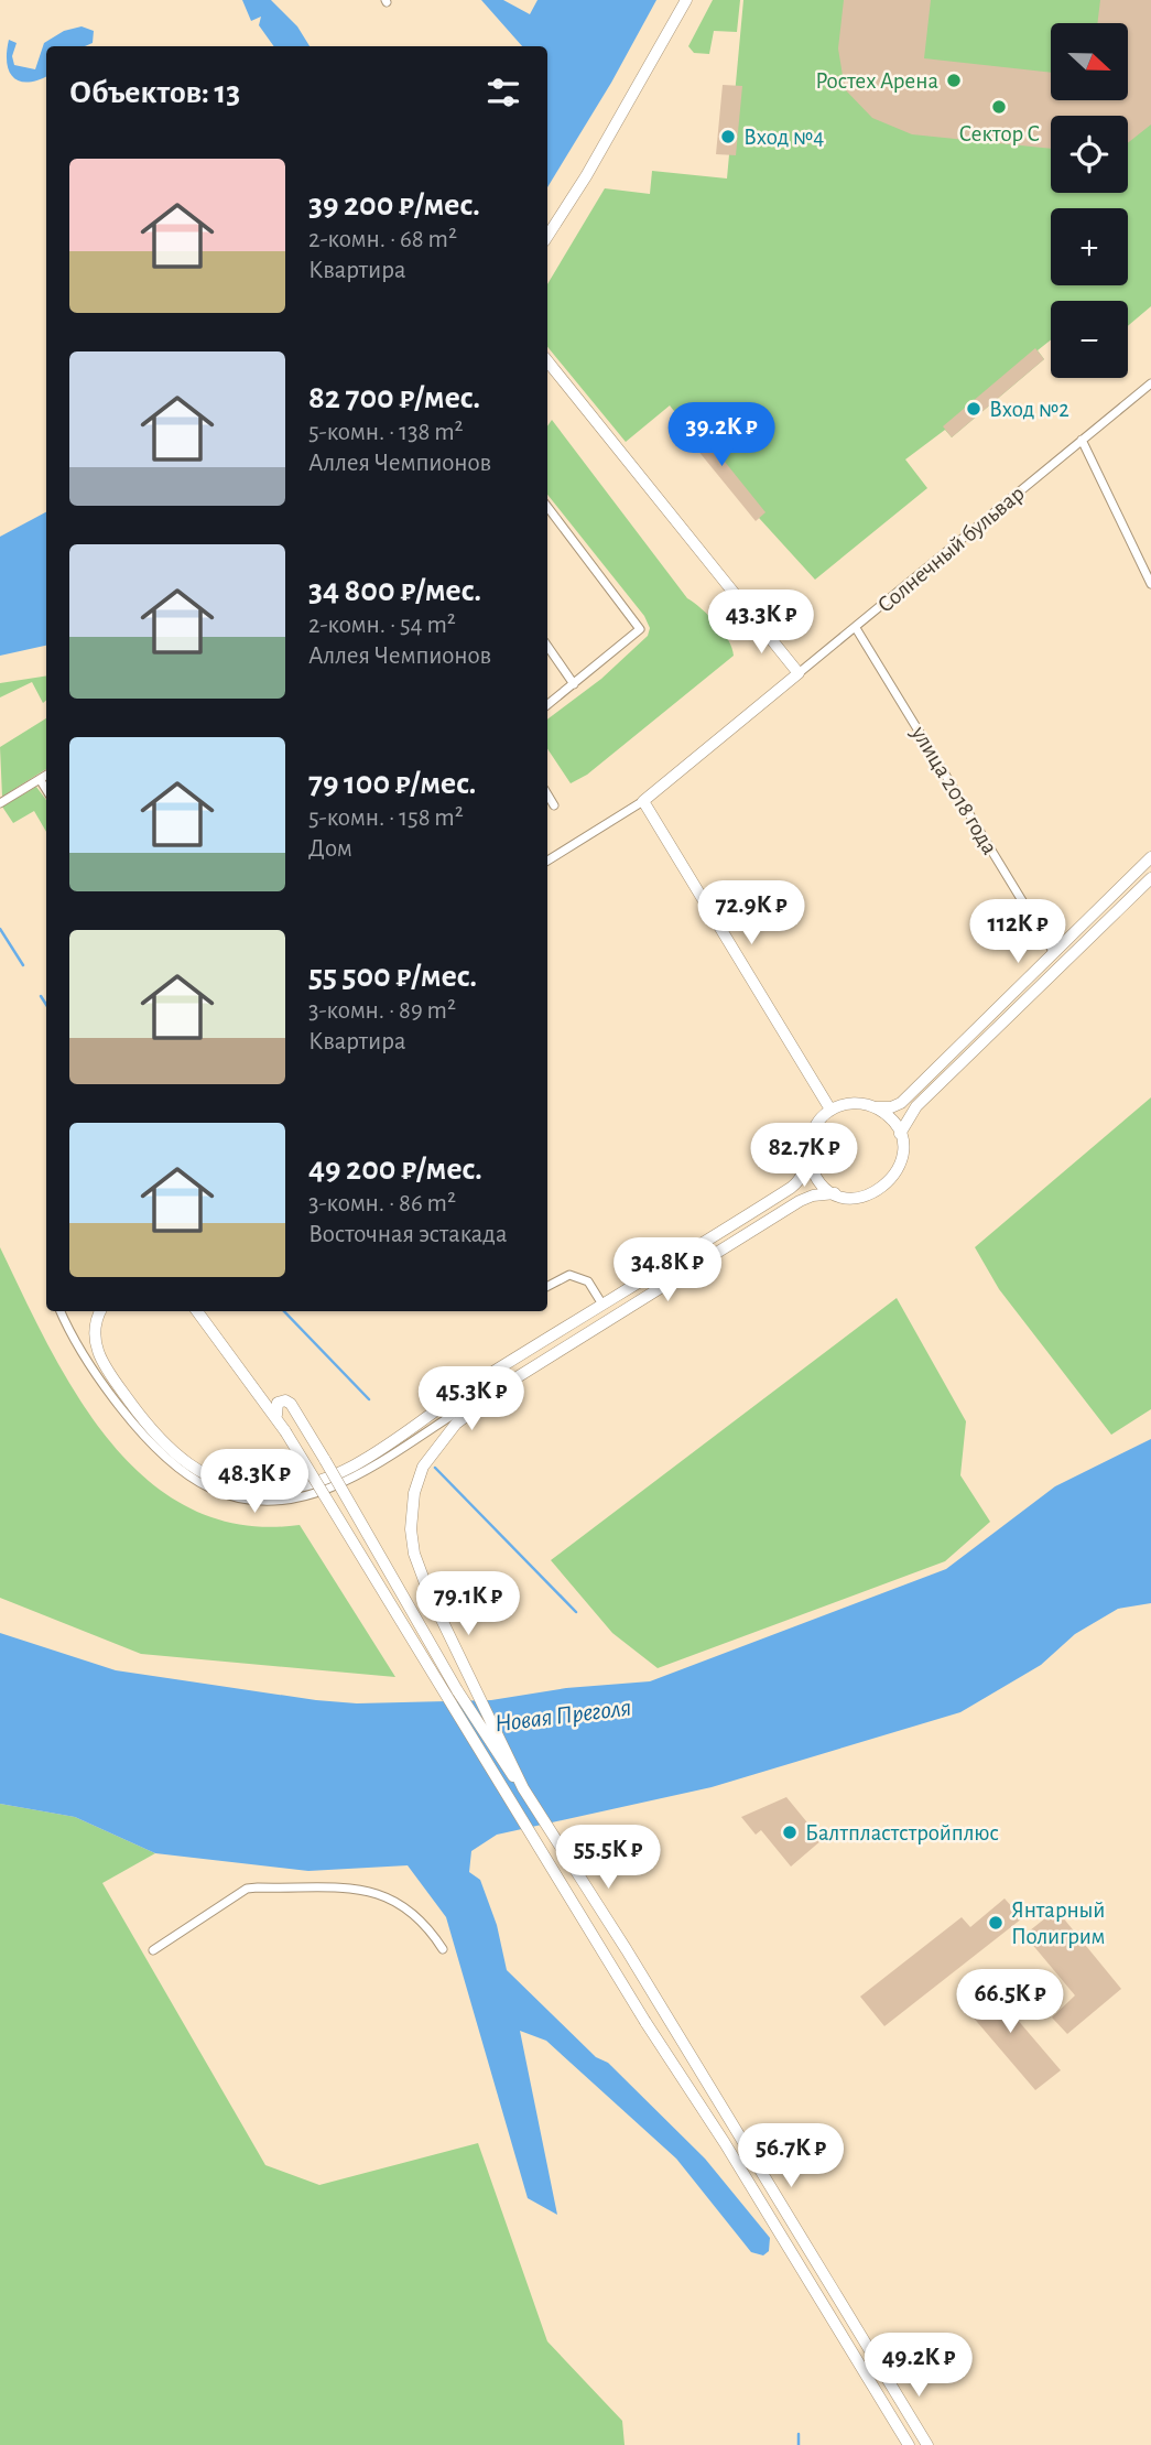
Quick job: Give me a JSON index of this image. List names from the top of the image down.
{
  "streets": {
    "main road": ["Солнечный бульвар"],
    "street": ["улица 2018 года"]
  },
  "crossings": [
    ["Солнечный бульвар", "улица 2018 года"]
  ],
  "water": ["Новая Преголя"],
  "places": [
    "Ростех Арена",
    "Сектор C",
    "Вход №4",
    "Вход №2",
    "Балтпластстройплюс",
    "Янтарный Полигрим"
  ],
  "north": "right",
  "page": {
    "map_buttons": ["+", "−"],
    "heading": "Объектов: 13",
    "list": [
      {
        "name": "39 200 ₽/мес.",
        "note": "2-комн. · 68 m² · Квартира"
      },
      {
        "name": "82 700 ₽/мес.",
        "note": "5-комн. · 138 m² · Аллея Чемпионов"
      },
      {
        "name": "34 800 ₽/мес.",
        "note": "2-комн. · 54 m² · Аллея Чемпионов"
      },
      {
        "name": "79 100 ₽/мес.",
        "note": "5-комн. · 158 m² · Дом"
      },
      {
        "name": "55 500 ₽/мес.",
        "note": "3-комн. · 89 m² · Квартира"
      },
      {
        "name": "49 200 ₽/мес.",
        "note": "3-комн. · 86 m² · Восточная эстакада"
      }
    ],
    "price": [
      "39.2K ₽",
      "43.3K ₽",
      "72.9K ₽",
      "112K ₽",
      "82.7K ₽",
      "34.8K ₽",
      "45.3K ₽",
      "48.3K ₽",
      "79.1K ₽",
      "55.5K ₽",
      "66.5K ₽",
      "56.7K ₽",
      "49.2K ₽"
    ]
  }
}
